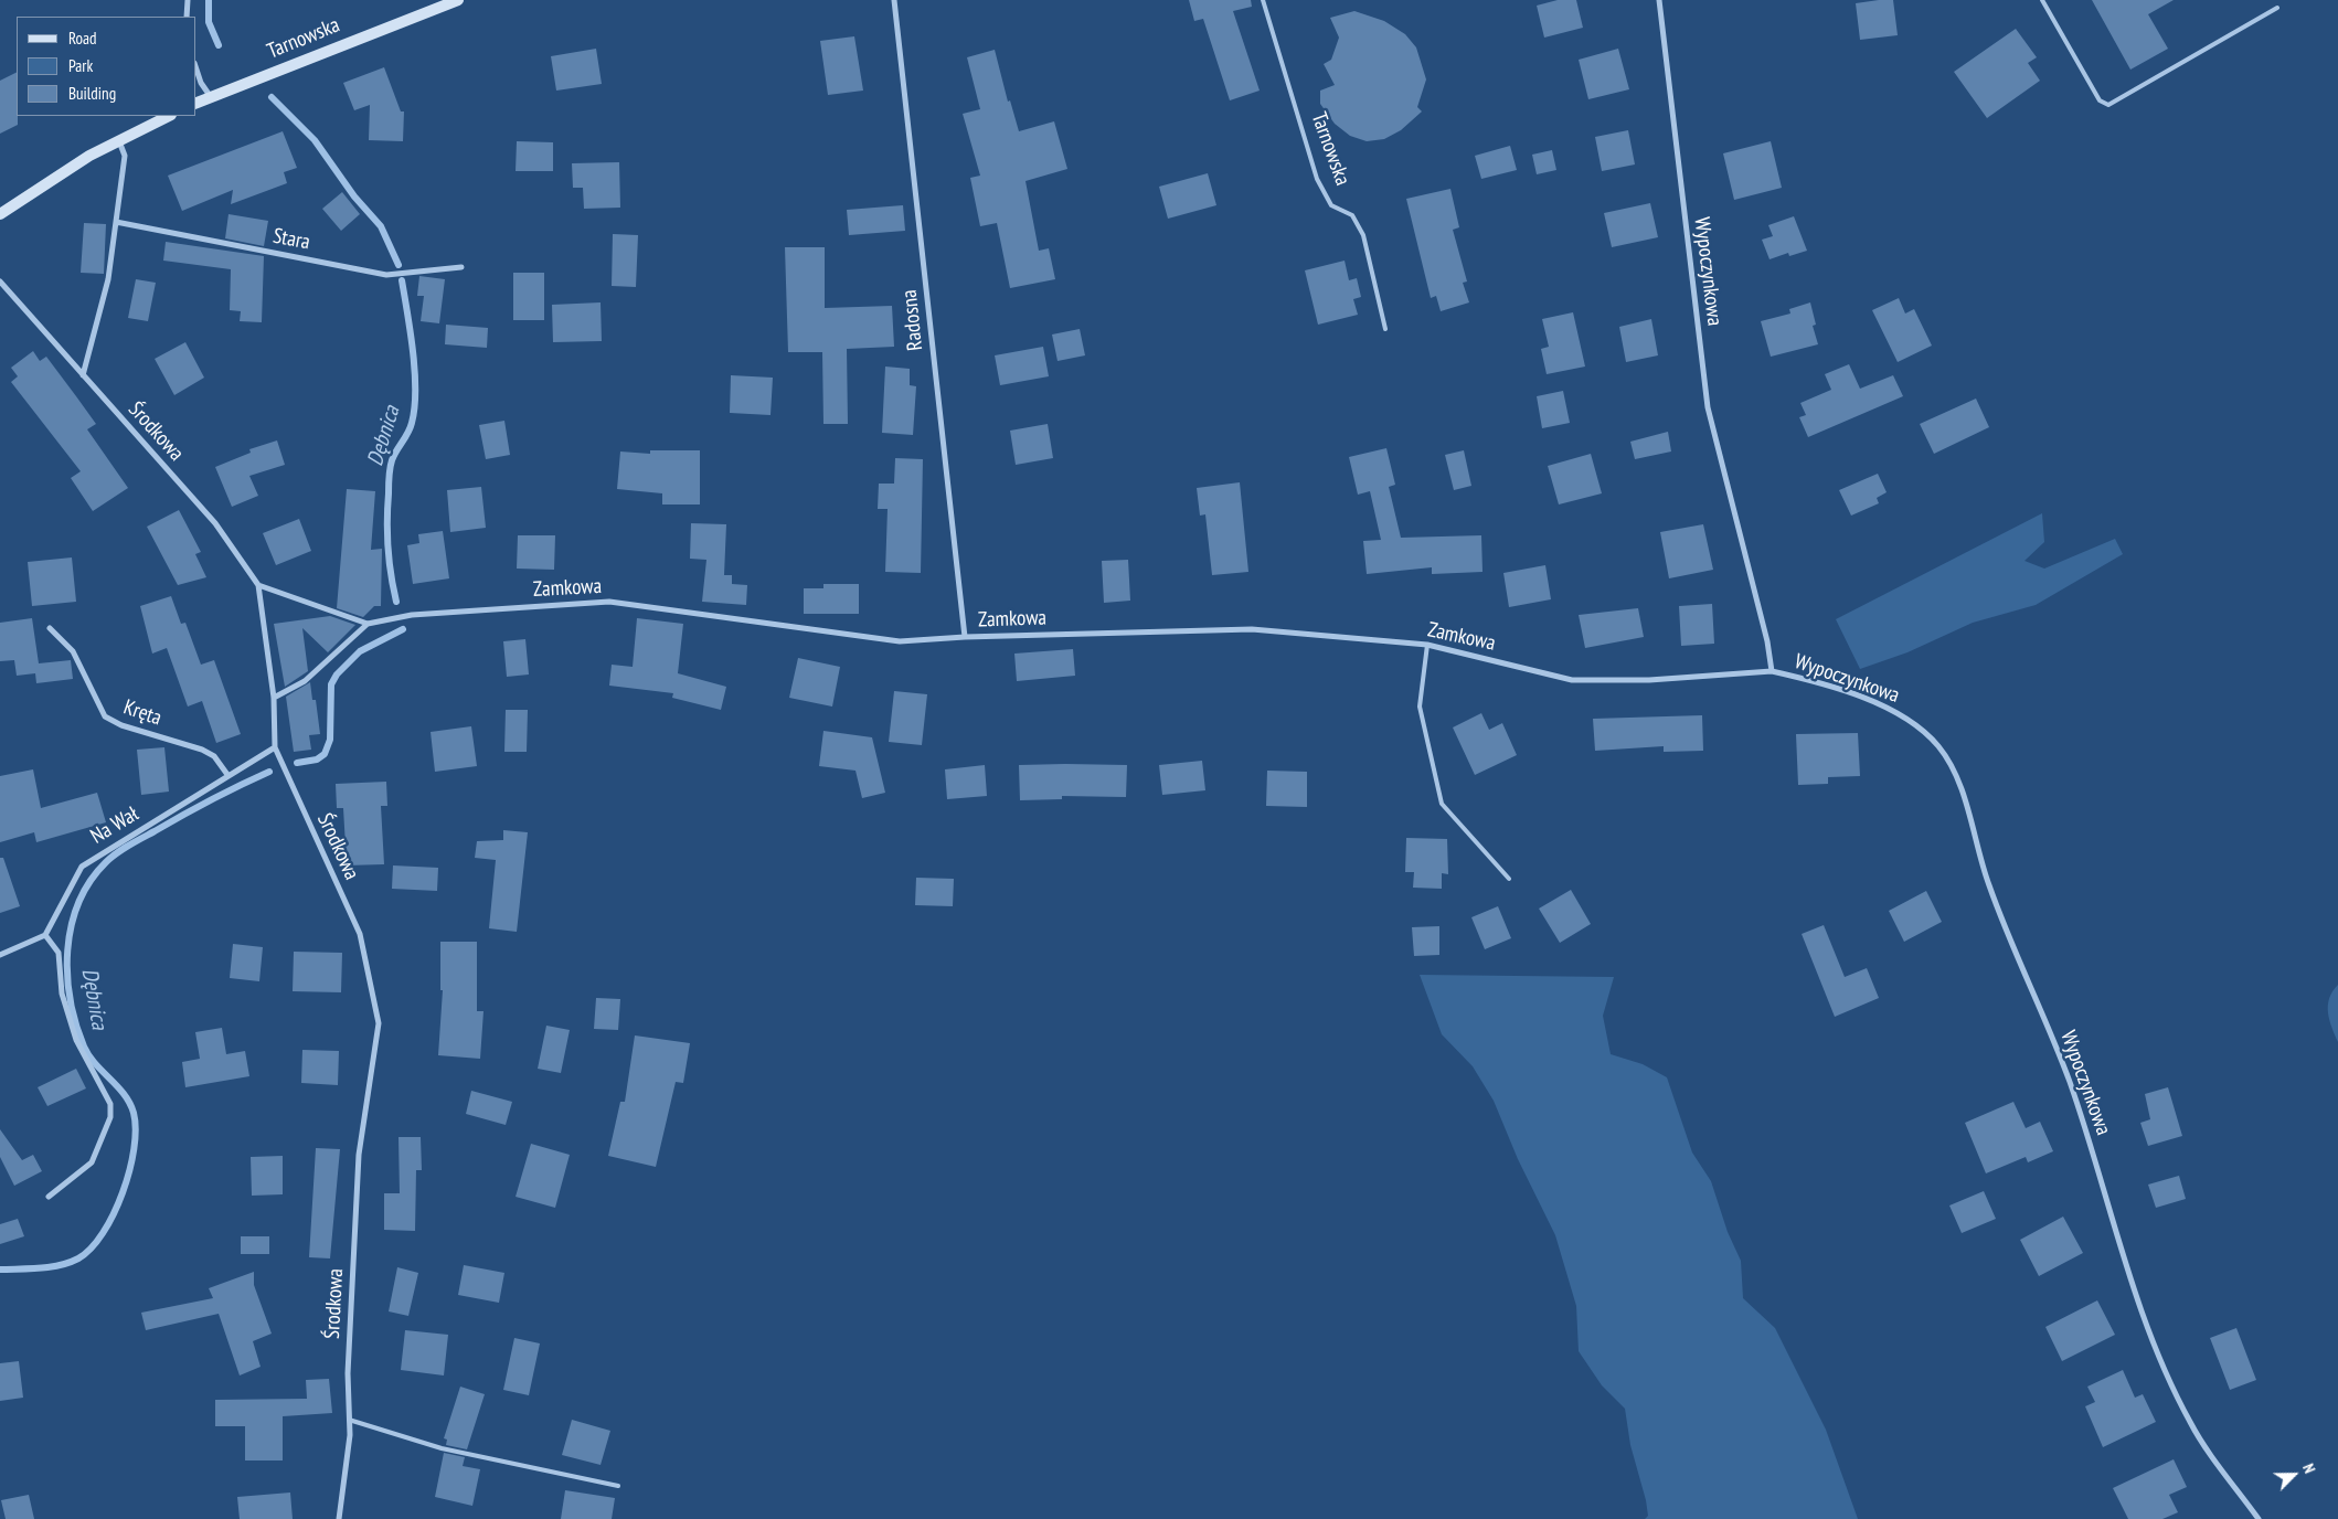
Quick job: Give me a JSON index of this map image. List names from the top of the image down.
{
  "streets": {
    "main road": ["Tarnowska"],
    "street": [
      "Stara",
      "Wypoczynkowa",
      "Radosna",
      "Środkowa",
      "Zamkowa",
      "Kręta",
      "Na Wał"
    ]
  },
  "crossings": [
    ["Wypoczynkowa", "Zamkowa"],
    ["Radosna", "Zamkowa"],
    ["Środkowa", "Na Wał"],
    ["Kręta", "Na Wał"]
  ],
  "water": ["Dębnica"],
  "legend": ["Road", "Park", "Building"],
  "north": "top right"
}
